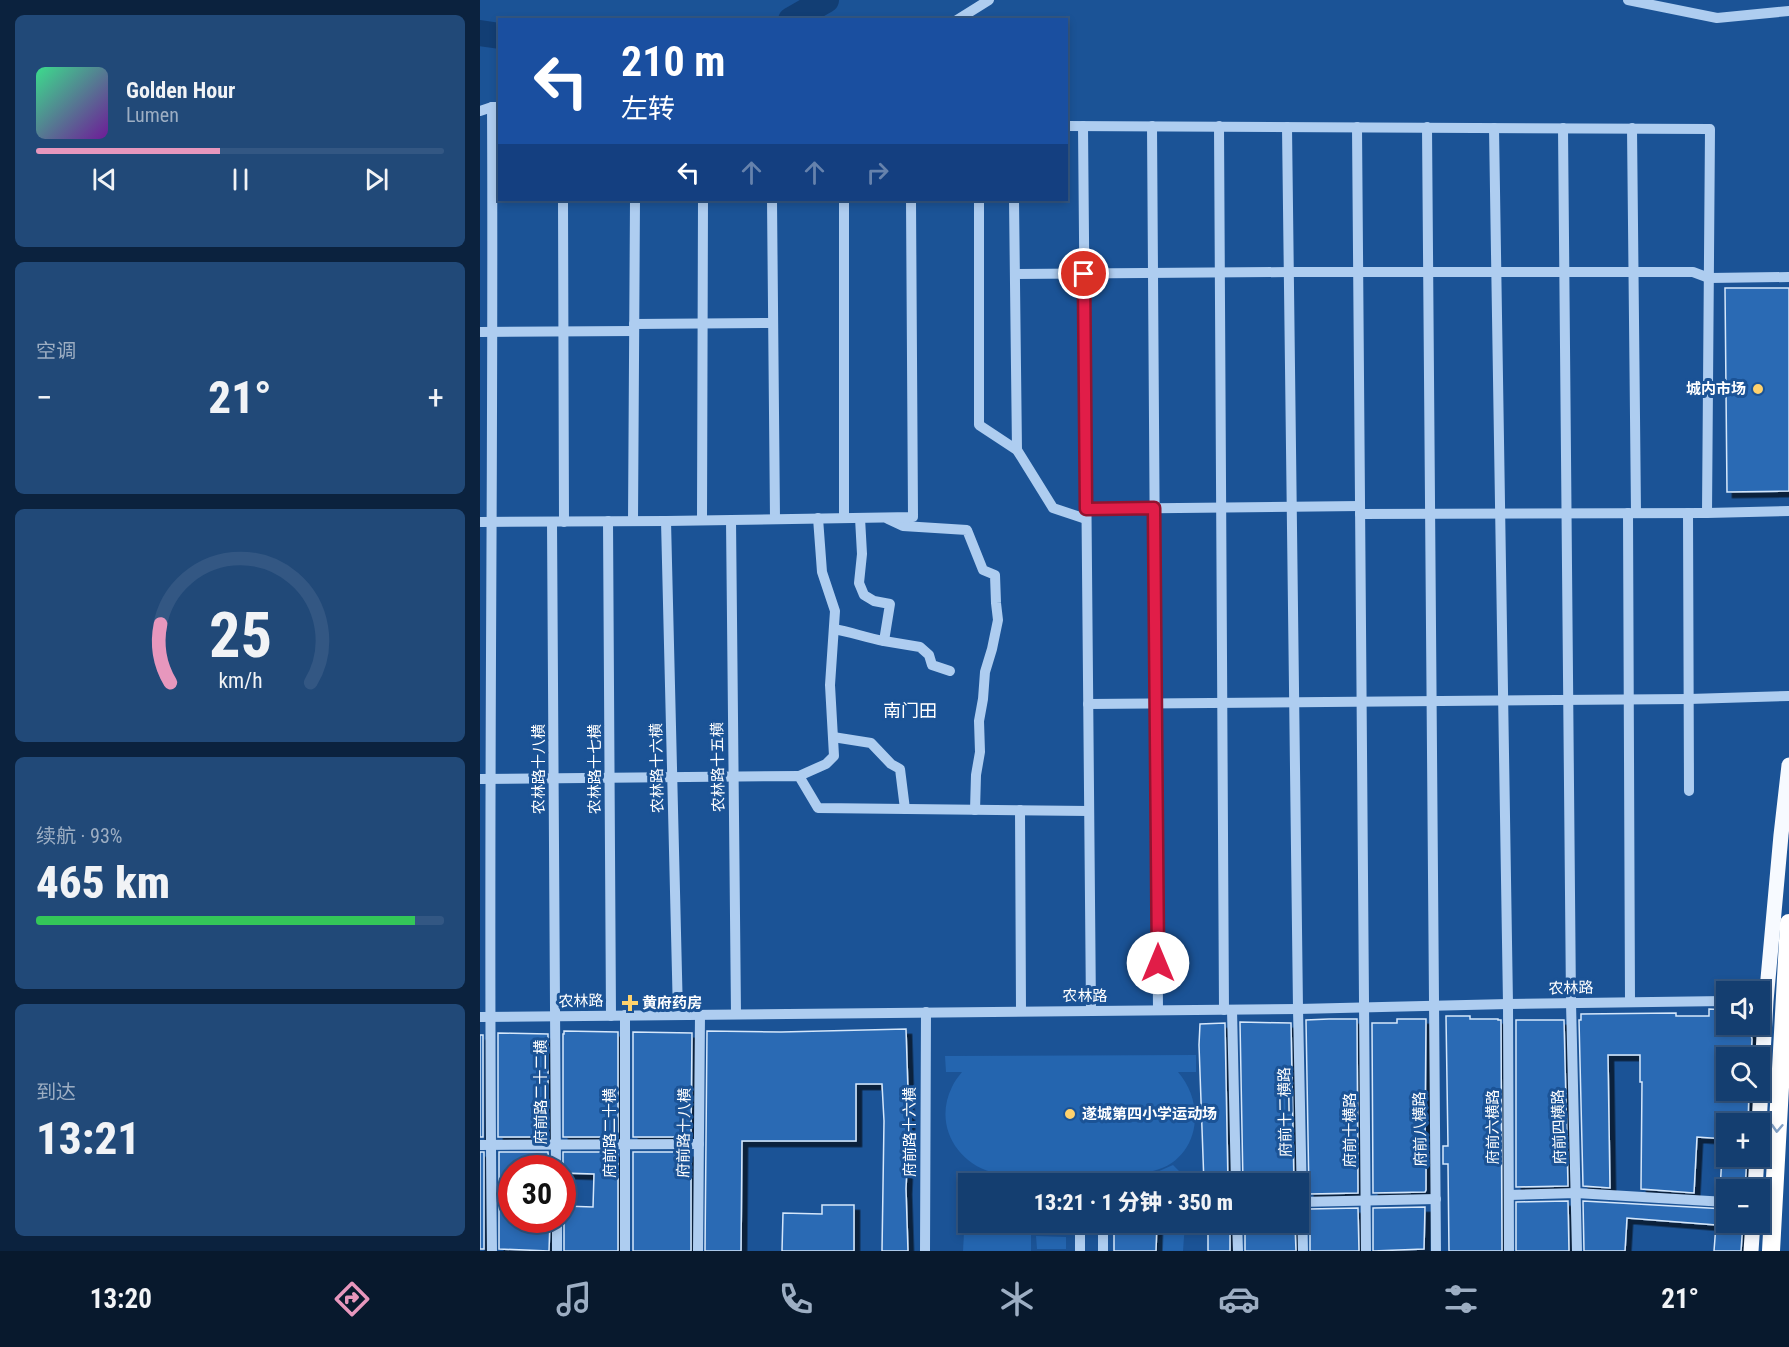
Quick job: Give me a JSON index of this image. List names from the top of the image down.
{
  "streets": {
    "street": [
      "农林路十五横",
      "农林路十六横",
      "农林路十八横",
      "农林路十七横",
      "农林路",
      "府前路二十二横",
      "府前十二横路",
      "府前六横路",
      "府前四横路",
      "府前八横路",
      "府前十横路",
      "府前路十六横",
      "府前路二十横",
      "府前路十八横"
    ]
  },
  "crossings": [
    ["农林路十五横", "农林路"],
    ["农林路十六横", "农林路"],
    ["农林路十八横", "农林路"],
    ["农林路十八横", "府前路二十二横"],
    ["农林路十七横", "农林路"],
    ["农林路", "府前路二十二横"],
    ["农林路", "府前十二横路"],
    ["农林路", "府前六横路"],
    ["农林路", "府前四横路"],
    ["农林路", "府前八横路"],
    ["农林路", "府前十横路"],
    ["农林路", "府前路十六横"],
    ["农林路", "府前路二十横"],
    ["农林路", "府前路十八横"]
  ],
  "districts": ["南门田"],
  "places": {
    "other": ["城内市场", "遂城第四小学运动场"],
    "health": ["黄府药房"]
  },
  "page": {
    "turn": ["210 m", "左转"],
    "song": ["Golden Hour", "Lumen"],
    "tile": [
      "空调",
      ["续航 · 93%", "465 km"],
      ["到达", "13:21"]
    ],
    "heat": ["−", "21°", "+"],
    "map_buttons": ["+", "−"],
    "limit": "30",
    "trip": "13:21 · 1 分钟 · 350 m",
    "tabs": ["13:20", "21°"],
    "gauge": ["25", "km/h"]
  }
}
